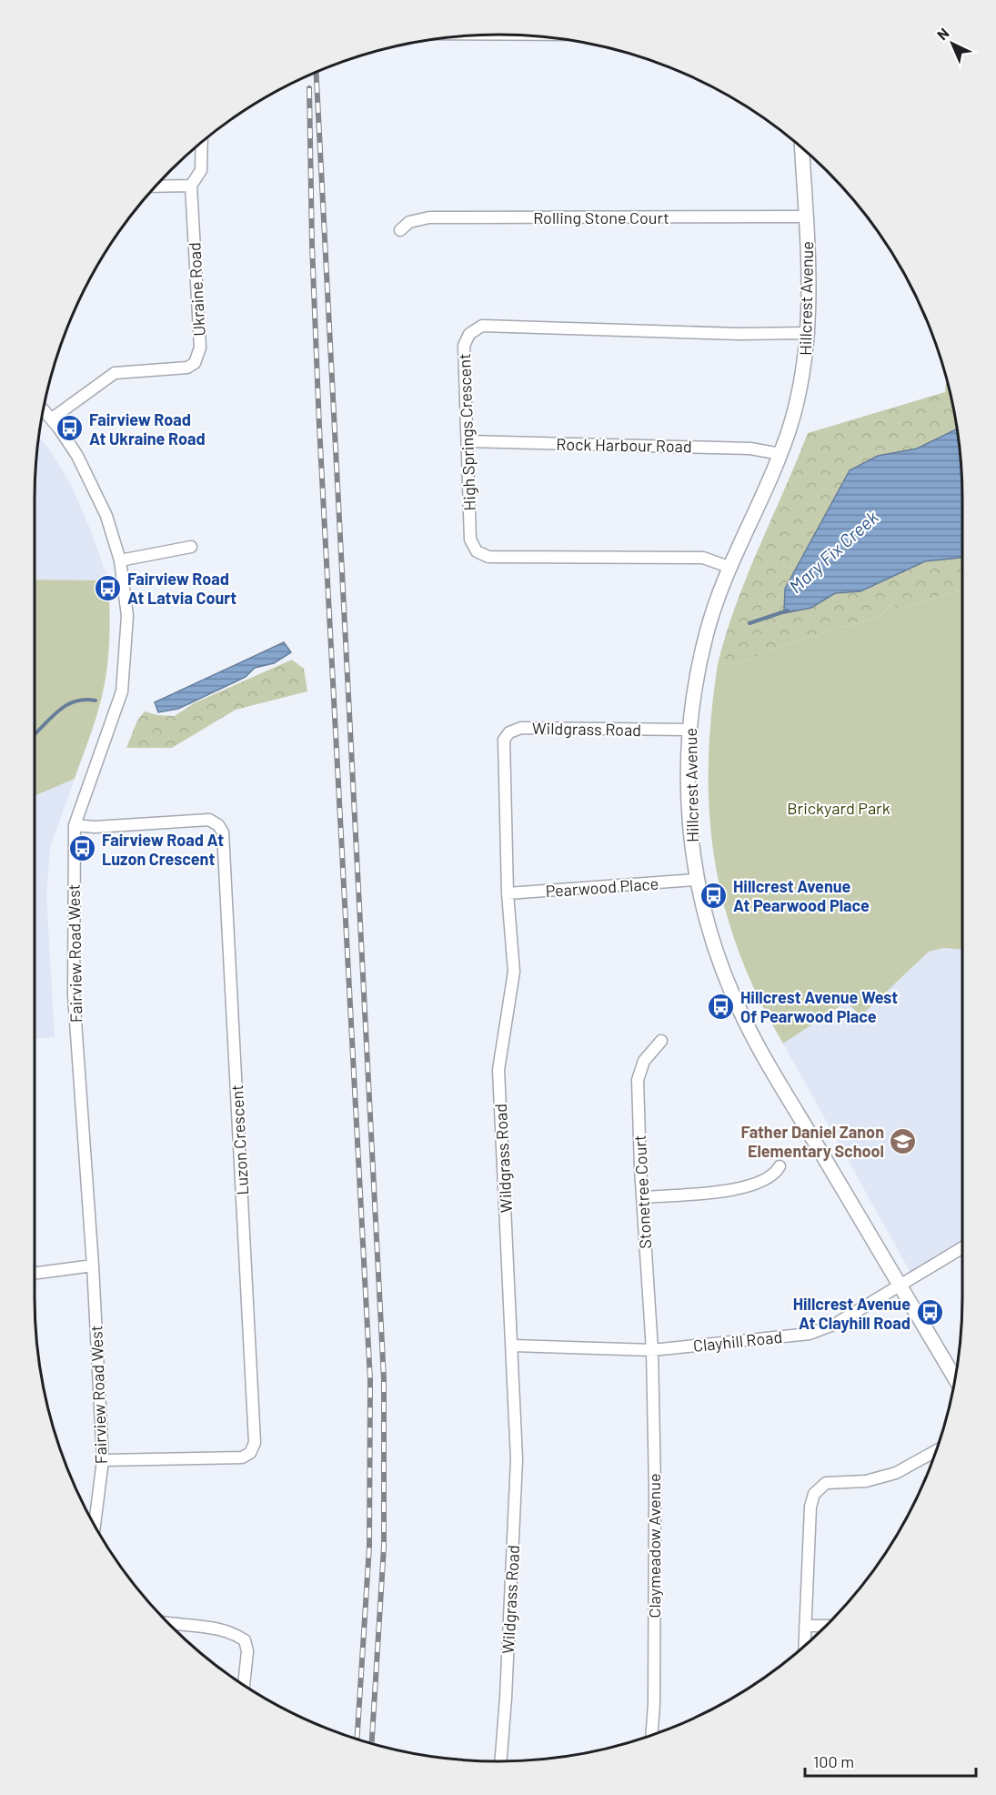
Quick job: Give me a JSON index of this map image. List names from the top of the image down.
{
  "streets": {
    "street": [
      "Rolling Stone Court",
      "Ukraine Road",
      "Hillcrest Avenue",
      "High Springs Crescent",
      "Rock Harbour Road",
      "Wildgrass Road",
      "Pearwood Place",
      "Fairview Road West",
      "Luzon Crescent",
      "Stonetree Court",
      "Clayhill Road",
      "Claymeadow Avenue"
    ]
  },
  "crossings": [
    ["Rolling Stone Court", "Hillcrest Avenue"],
    ["Ukraine Road", "Fairview Road West"],
    ["Hillcrest Avenue", "High Springs Crescent"],
    ["Hillcrest Avenue", "Rock Harbour Road"],
    ["Hillcrest Avenue", "Wildgrass Road"],
    ["Hillcrest Avenue", "Pearwood Place"],
    ["Hillcrest Avenue", "Clayhill Road"],
    ["High Springs Crescent", "Rock Harbour Road"],
    ["Wildgrass Road", "Pearwood Place"],
    ["Wildgrass Road", "Clayhill Road"],
    ["Fairview Road West", "Luzon Crescent"],
    ["Stonetree Court", "Clayhill Road"],
    ["Stonetree Court", "Claymeadow Avenue"],
    ["Clayhill Road", "Claymeadow Avenue"]
  ],
  "water": ["Mary Fix Creek"],
  "parks": ["Brickyard Park"],
  "places": {
    "bus stop": [
      "Fairview Road At Ukraine Road",
      "Fairview Road At Latvia Court",
      "Fairview Road At Luzon Crescent",
      "Hillcrest Avenue At Pearwood Place",
      "Hillcrest Avenue West Of Pearwood Place",
      "Hillcrest Avenue At Clayhill Road"
    ],
    "school or university": ["Father Daniel Zanon Elementary School"]
  },
  "scale_bar": "100 m",
  "north": "top left"
}
